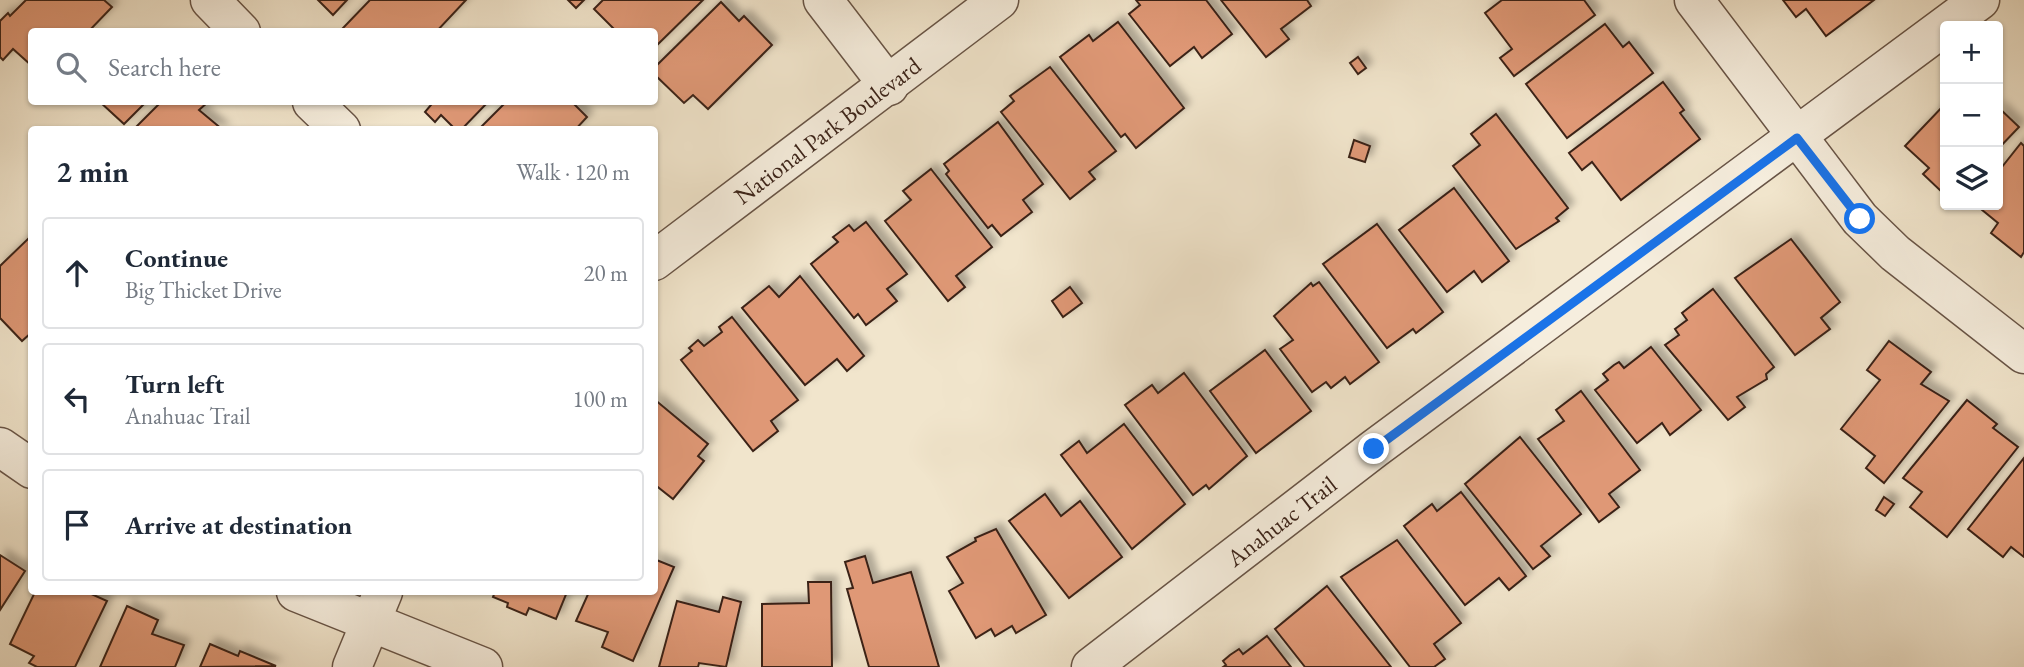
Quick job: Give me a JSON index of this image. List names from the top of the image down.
{
  "streets": {
    "street": ["National Park Boulevard", "Anahuac Trail"]
  },
  "page": {
    "map_buttons": ["+", "−"],
    "search": "Search here",
    "heading": ["2 min", "Walk · 120 m"],
    "list": [
      ["Continue", "Big Thicket Drive", "20 m"],
      ["Turn left", "Anahuac Trail", "100 m"],
      "Arrive at destination"
    ]
  }
}
